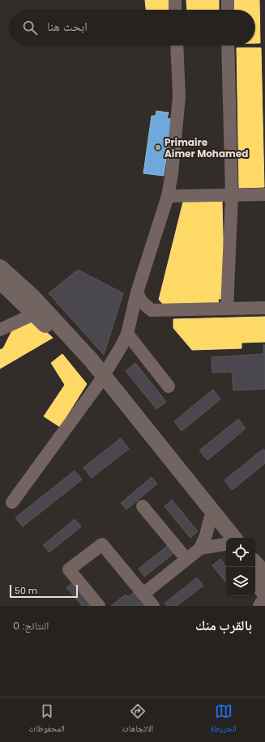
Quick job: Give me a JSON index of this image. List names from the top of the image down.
{
  "places": ["Primaire Aimer Mohamed"],
  "scale_bar": "50 m",
  "page": {
    "search": "ابحث هنا",
    "scale": "50 m",
    "heading": ["بالقرب منك", "النتائج: 0"],
    "nav": ["الخريطة", "الاتجاهات", "المحفوظات"]
  }
}
